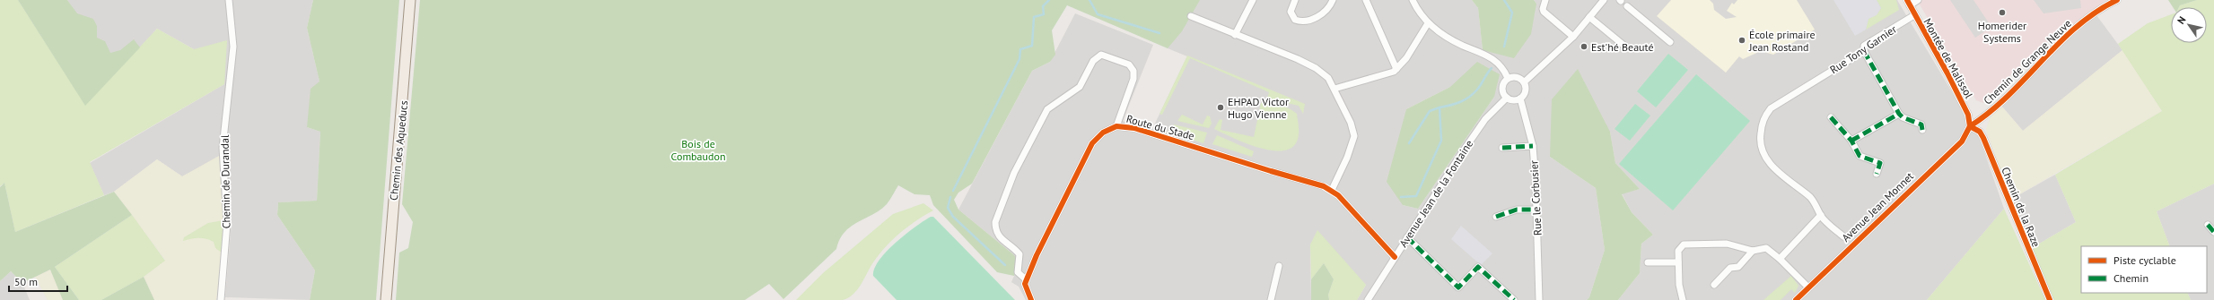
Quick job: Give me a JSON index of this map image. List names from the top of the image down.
{
  "streets": {
    "main road": ["Chemin des Aqueducs"],
    "street": [
      "Rue Tony Garnier",
      "Montée de Malissol",
      "Chemin de Grange Neuve",
      "Route du Stade",
      "Chemin de Durandal",
      "Avenue Jean de la Fontaine",
      "Rue le Corbusier",
      "Avenue Jean Monnet",
      "Chemin de la Raze"
    ]
  },
  "crossings": [
    ["Rue Tony Garnier", "Montée de Malissol"],
    ["Montée de Malissol", "Chemin de Grange Neuve"],
    ["Montée de Malissol", "Avenue Jean Monnet"],
    ["Montée de Malissol", "Chemin de la Raze"],
    ["Chemin de Grange Neuve", "Avenue Jean Monnet"],
    ["Chemin de Grange Neuve", "Chemin de la Raze"],
    ["Avenue Jean de la Fontaine", "Rue le Corbusier"],
    ["Avenue Jean Monnet", "Chemin de la Raze"]
  ],
  "parks": ["Bois de Combaudon"],
  "places": [
    "Homerider Systems",
    "École primaire Jean Rostand",
    "Est'hé Beauté",
    "EHPAD Victor Hugo Vienne"
  ],
  "legend": ["Piste cyclable", "Chemin"],
  "scale_bar": "50 m",
  "north": "top left"
}
